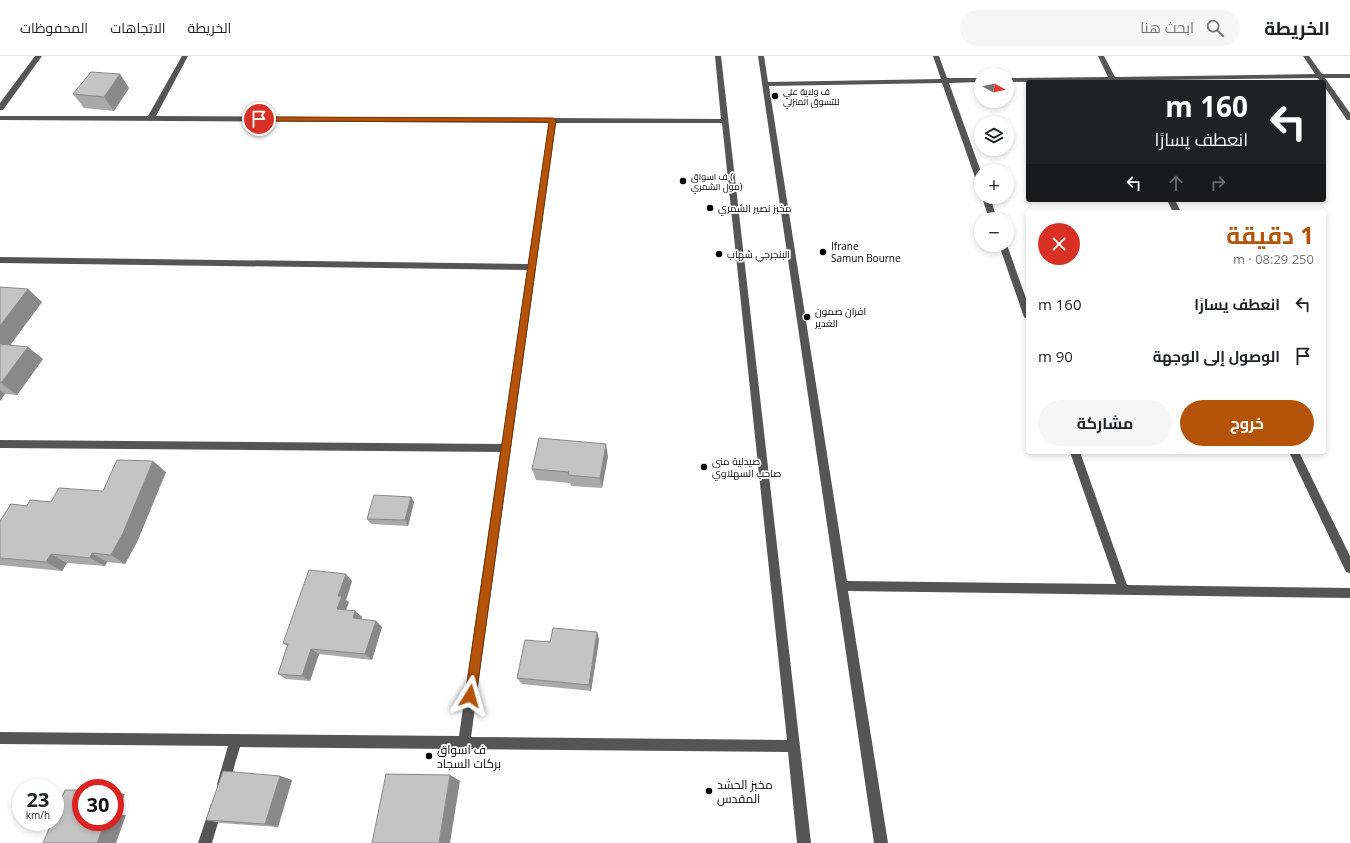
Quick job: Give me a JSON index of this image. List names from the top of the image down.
{
  "places": [
    "ف ولاية علي للتسوق المنزلي",
    "ف اسواق ( مول الشمري)",
    "مخبز نصير الشمري",
    "Ifrane Samun Bourne",
    "البنجرجي شهاب",
    "افران صمون الغدير",
    "صيدلية منى صاحب السهلاوي",
    "ف اسواق بركات السجاد",
    "مخبز الحشد المقدس"
  ],
  "north": "right",
  "page": {
    "header": "الخريطة",
    "search": "ابحث هنا",
    "nav": ["الخريطة", "الاتجاهات", "المحفوظات"],
    "map_buttons": ["+", "−"],
    "turn": ["160 m", "انعطف يسارًا"],
    "heading": ["1 دقيقة", "250 m · 08:29"],
    "list": [
      {
        "name": "انعطف يسارًا",
        "value": "160 m"
      },
      {
        "name": "الوصول إلى الوجهة",
        "value": "90 m"
      }
    ],
    "buttons": ["خروج", "مشاركة"],
    "speed": "23 km/h",
    "limit": "30"
  }
}
